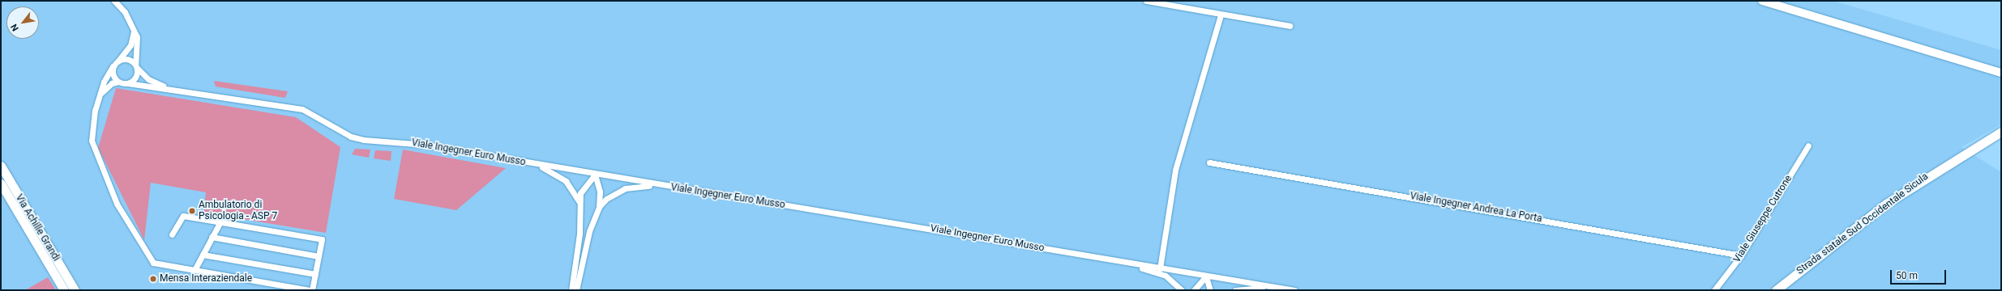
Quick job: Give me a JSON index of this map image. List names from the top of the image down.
{
  "streets": {
    "main road": ["Strada statale Sud Occidentale Sicula", "Via Achille Grandi"],
    "street": ["Viale Ingegner Euro Musso", "Viale Ingegner Andrea La Porta", "Viale Giuseppe Cutrone"]
  },
  "crossings": [
    ["Viale Ingegner Andrea La Porta", "Viale Giuseppe Cutrone"]
  ],
  "places": ["Ambulatorio di Psicologia - ASP 7", "Mensa Interaziendale"],
  "scale_bar": "50 m",
  "north": "bottom left"
}
